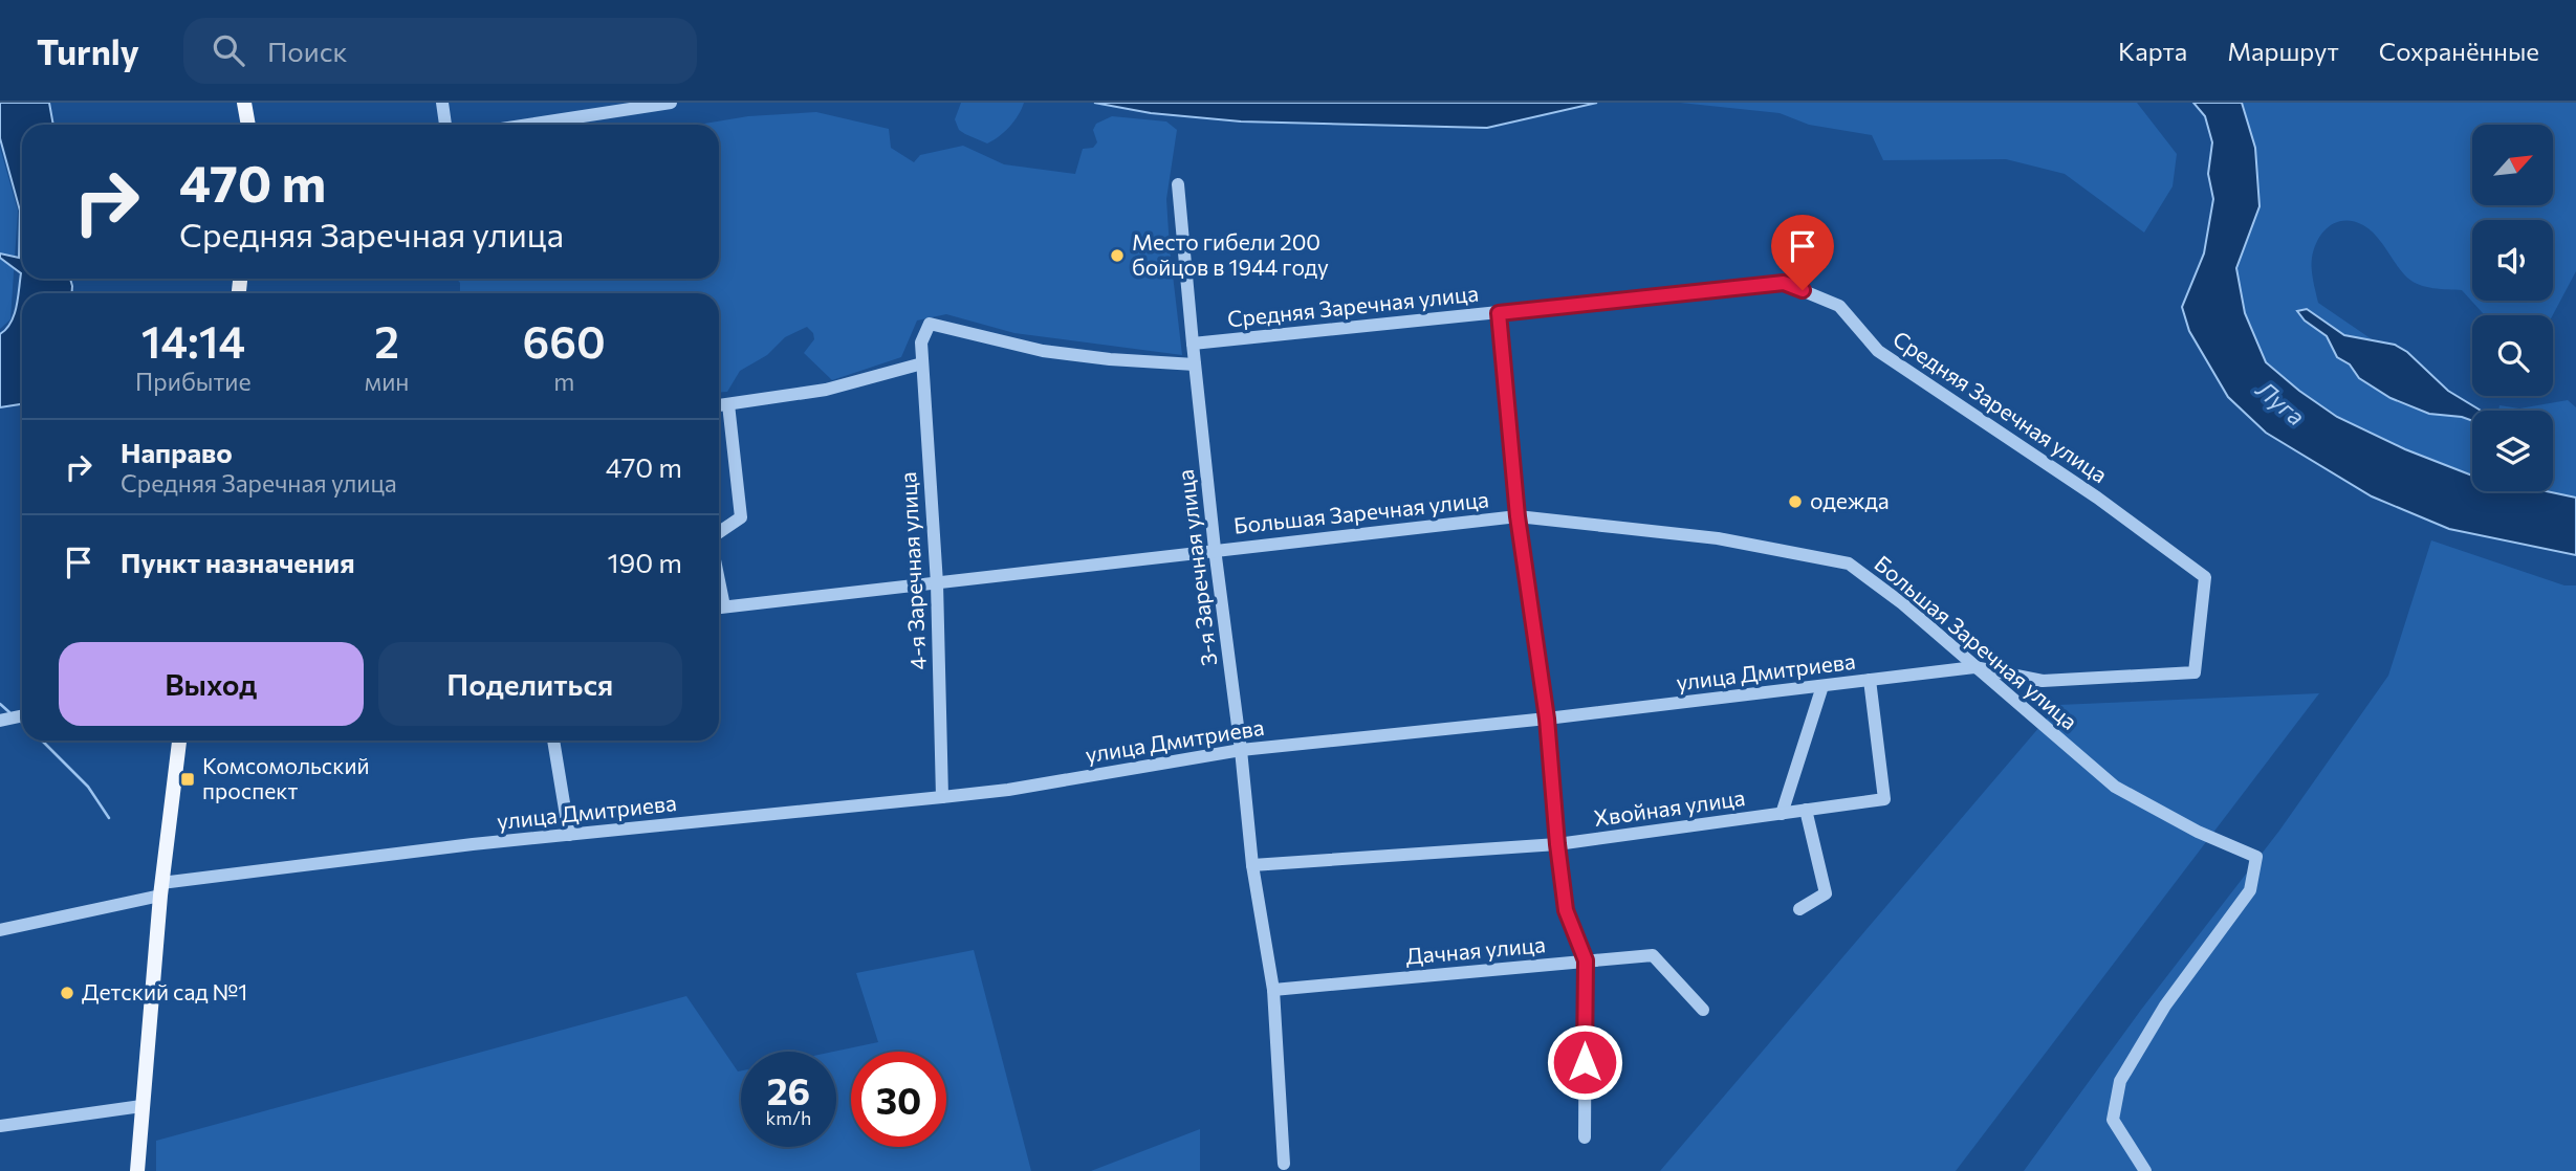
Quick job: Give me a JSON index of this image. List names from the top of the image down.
{
  "streets": {
    "street": [
      "Средняя Заречная улица",
      "Большая Заречная улица",
      "3-я Заречная улица",
      "4-я Заречная улица",
      "улица Дмитриева",
      "Хвойная улица",
      "Дачная улица"
    ]
  },
  "crossings": [
    ["Средняя Заречная улица", "3-я Заречная улица"],
    ["Средняя Заречная улица", "улица Дмитриева"],
    ["Большая Заречная улица", "3-я Заречная улица"],
    ["Большая Заречная улица", "4-я Заречная улица"],
    ["Большая Заречная улица", "улица Дмитриева"],
    ["3-я Заречная улица", "4-я Заречная улица"],
    ["3-я Заречная улица", "улица Дмитриева"],
    ["3-я Заречная улица", "Хвойная улица"],
    ["3-я Заречная улица", "Дачная улица"],
    ["4-я Заречная улица", "улица Дмитриева"],
    ["улица Дмитриева", "Хвойная улица"]
  ],
  "water": ["Луга"],
  "places": {
    "other": ["Место гибели 200 бойцов в 1944 году", "одежда", "Детский сад №1"],
    "transit": ["Комсомольский проспект"]
  },
  "north": "top right",
  "page": {
    "header": "Turnly",
    "search": "Поиск",
    "nav": ["Карта", "Маршрут", "Сохранённые"],
    "turn": ["470 m", "Средняя Заречная улица"],
    "eta": [
      "14:14",
      "Прибытие",
      "2",
      "мин",
      "660",
      "m"
    ],
    "list": [
      {
        "name": "Направо",
        "note": "Средняя Заречная улица",
        "value": "470 m"
      },
      {
        "name": "Пункт назначения",
        "value": "190 m"
      }
    ],
    "buttons": ["Выход", "Поделиться"],
    "speed": "26 km/h",
    "limit": "30"
  }
}
